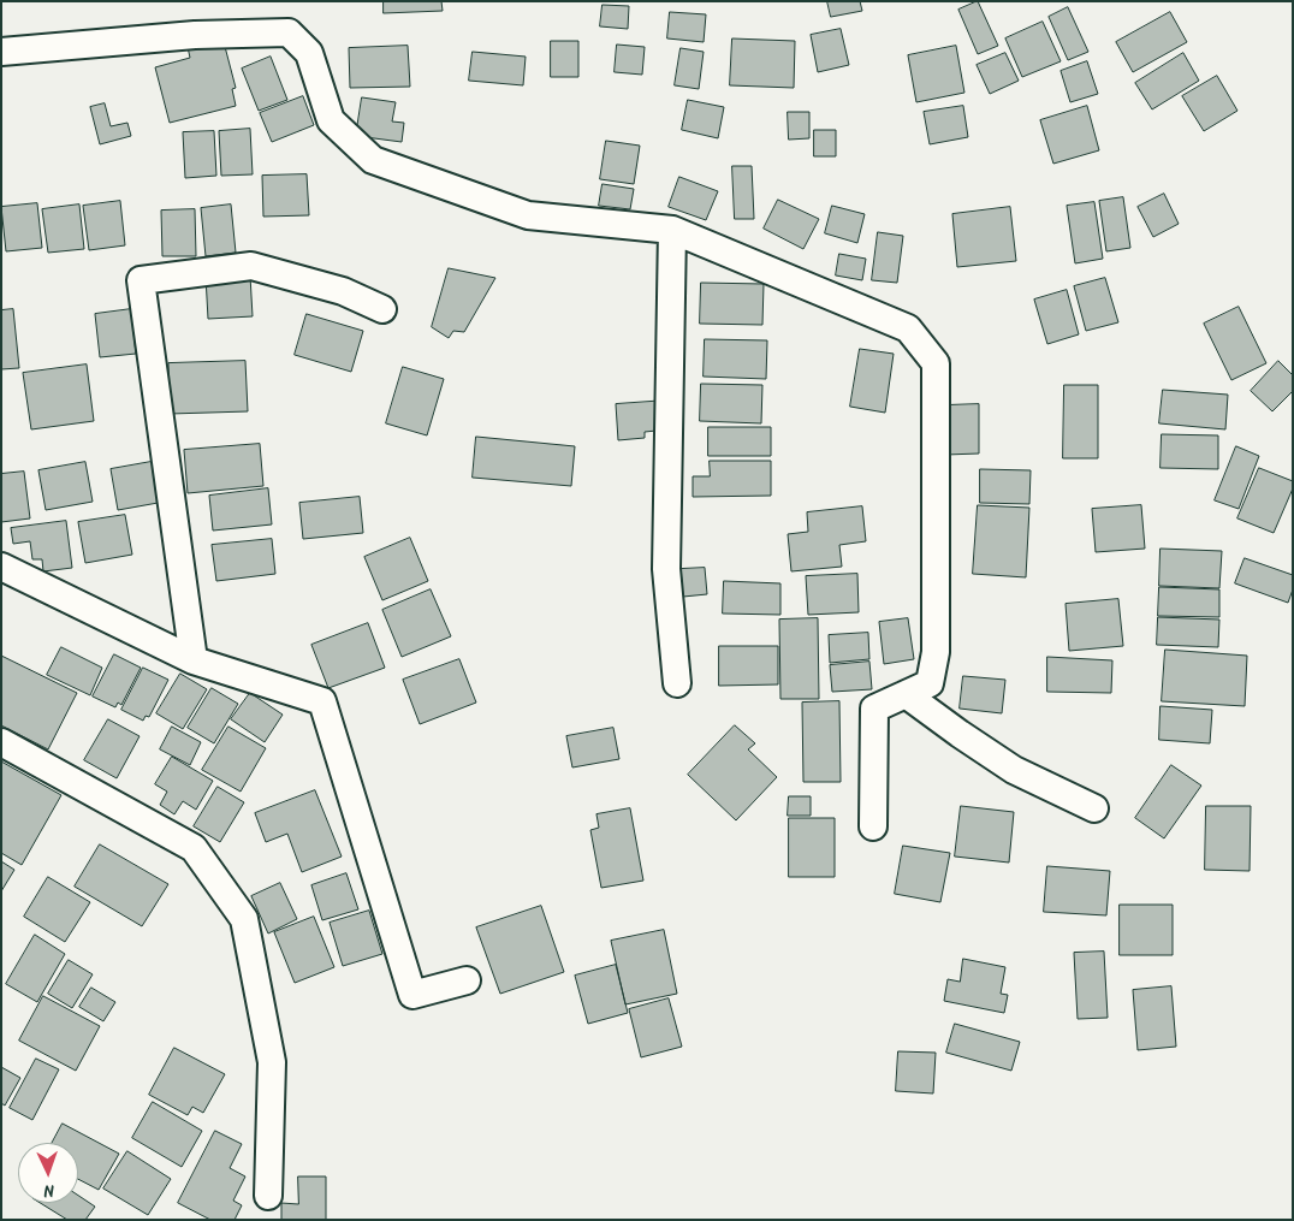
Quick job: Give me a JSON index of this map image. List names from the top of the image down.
{
  "north": "bottom"
}
